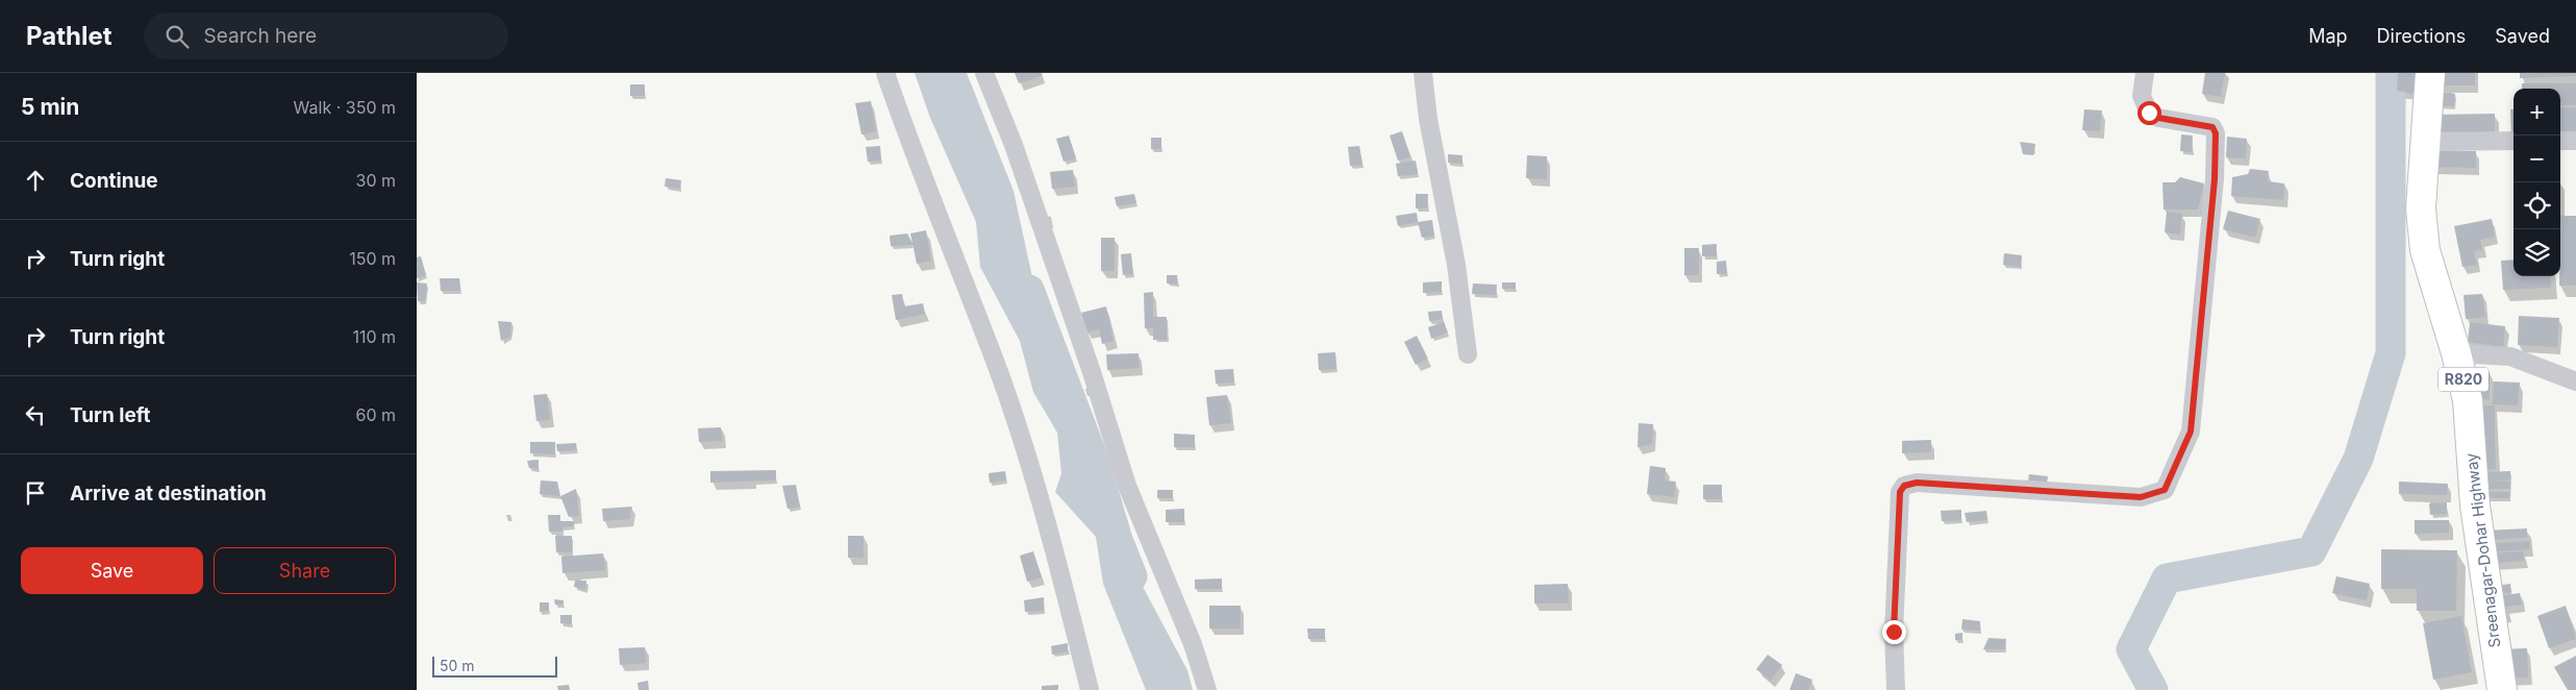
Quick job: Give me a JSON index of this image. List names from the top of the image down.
{
  "streets": {
    "main road": ["R820", "Sreenagar-Dohar Highway"]
  },
  "scale_bar": "50 m",
  "page": {
    "header": "Pathlet",
    "search": "Search here",
    "nav": ["Map", "Directions", "Saved"],
    "heading": ["5 min", "Walk · 350 m"],
    "map_buttons": ["+", "−"],
    "list": [
      ["Continue", "30 m"],
      ["Turn right", "150 m"],
      ["Turn right", "110 m"],
      ["Turn left", "60 m"],
      "Arrive at destination"
    ],
    "buttons": ["Save", "Share"],
    "scale": "50 m"
  }
}
